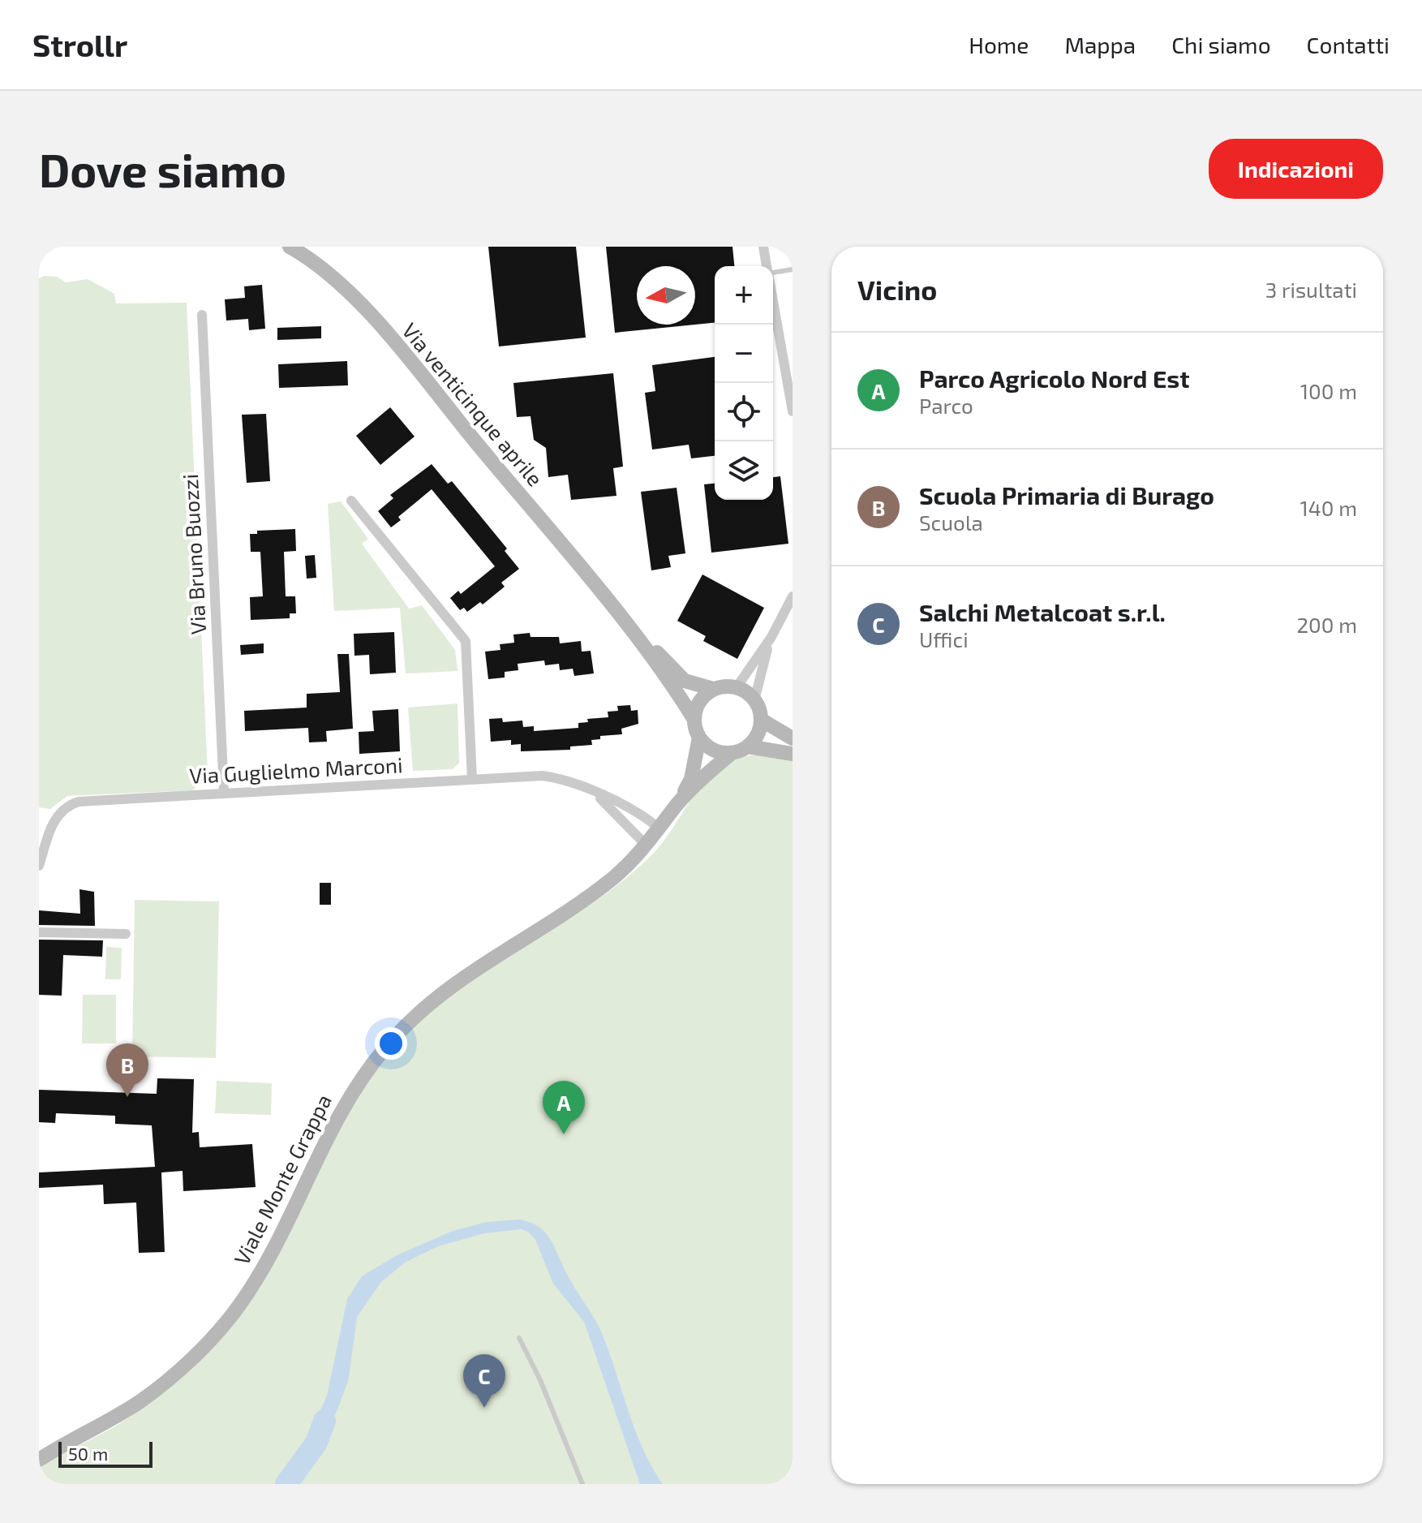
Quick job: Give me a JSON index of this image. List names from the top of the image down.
{
  "streets": {
    "street": [
      "Via venticinque aprile",
      "Via Bruno Buozzi",
      "Via Guglielmo Marconi",
      "Viale Monte Grappa"
    ]
  },
  "crossings": [
    ["Via venticinque aprile", "Viale Monte Grappa"],
    ["Via Bruno Buozzi", "Via Guglielmo Marconi"],
    ["Via Guglielmo Marconi", "Viale Monte Grappa"]
  ],
  "scale_bar": "50 m",
  "north": "left",
  "page": {
    "header": "Strollr",
    "nav": [
      "Home",
      "Mappa",
      "Chi siamo",
      "Contatti"
    ],
    "buttons": "Indicazioni",
    "title": "Dove siamo",
    "heading": ["Vicino", "3 risultati"],
    "map_buttons": ["+", "−"],
    "list": [
      {
        "mark": "A",
        "name": "Parco Agricolo Nord Est",
        "note": "Parco",
        "value": "100 m"
      },
      {
        "mark": "B",
        "name": "Scuola Primaria di Burago",
        "note": "Scuola",
        "value": "140 m"
      },
      {
        "mark": "C",
        "name": "Salchi Metalcoat s.r.l.",
        "note": "Uffici",
        "value": "200 m"
      }
    ],
    "pins": ["B", "A", "C"],
    "scale": "50 m"
  }
}
